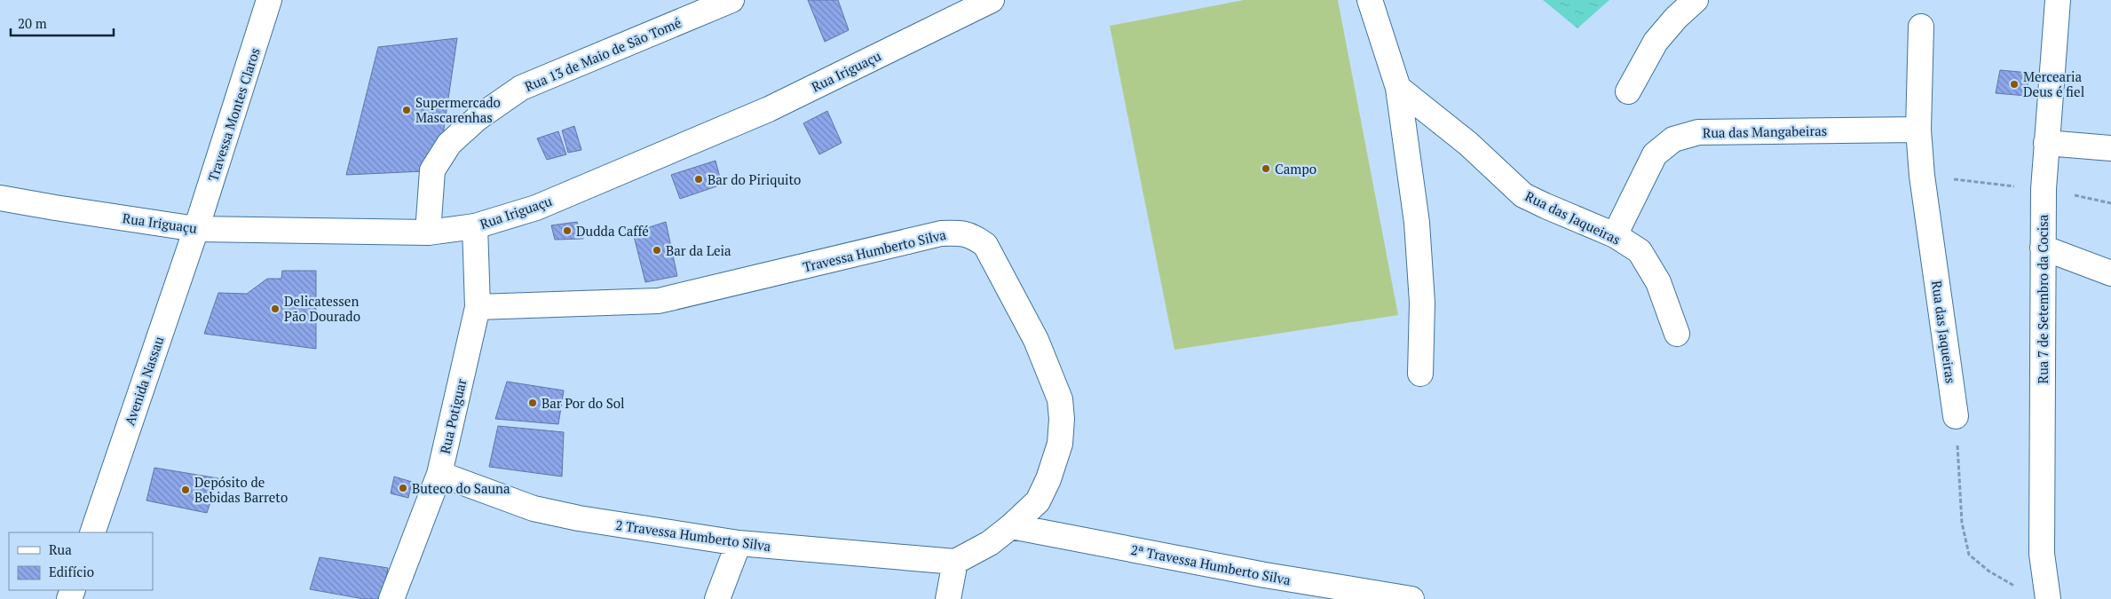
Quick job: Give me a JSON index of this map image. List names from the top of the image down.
{
  "streets": {
    "street": [
      "Rua 13 de Maio de São Tomé",
      "Rua Iriguaçu",
      "Travessa Montes Claros",
      "Rua das Mangabeiras",
      "Rua das Jaqueiras",
      "Travessa Humberto Silva",
      "Rua 7 de Setembro da Cocisa",
      "Avenida Nassau",
      "Rua Potiguar",
      "2 Travessa Humberto Silva",
      "2ª Travessa Humberto Silva"
    ]
  },
  "crossings": [
    ["Rua 13 de Maio de São Tomé", "Rua Iriguaçu"],
    ["Rua Iriguaçu", "Travessa Montes Claros"],
    ["Rua Iriguaçu", "Avenida Nassau"],
    ["Rua Iriguaçu", "Rua Potiguar"],
    ["Travessa Montes Claros", "Avenida Nassau"],
    ["Rua das Mangabeiras", "Rua das Jaqueiras"],
    ["Travessa Humberto Silva", "Rua Potiguar"],
    ["Travessa Humberto Silva", "2 Travessa Humberto Silva"],
    ["Travessa Humberto Silva", "2ª Travessa Humberto Silva"],
    ["Rua Potiguar", "2 Travessa Humberto Silva"]
  ],
  "places": [
    "Mercearia Deus é fiel",
    "Supermercado Mascarenhas",
    "Campo",
    "Bar do Piriquito",
    "Dudda Caffé",
    "Bar da Leia",
    "Delicatessen Pão Dourado",
    "Bar Por do Sol",
    "Buteco do Sauna",
    "Depósito de Bebidas Barreto"
  ],
  "legend": ["Rua", "Edifício"],
  "scale_bar": "20 m"
}
